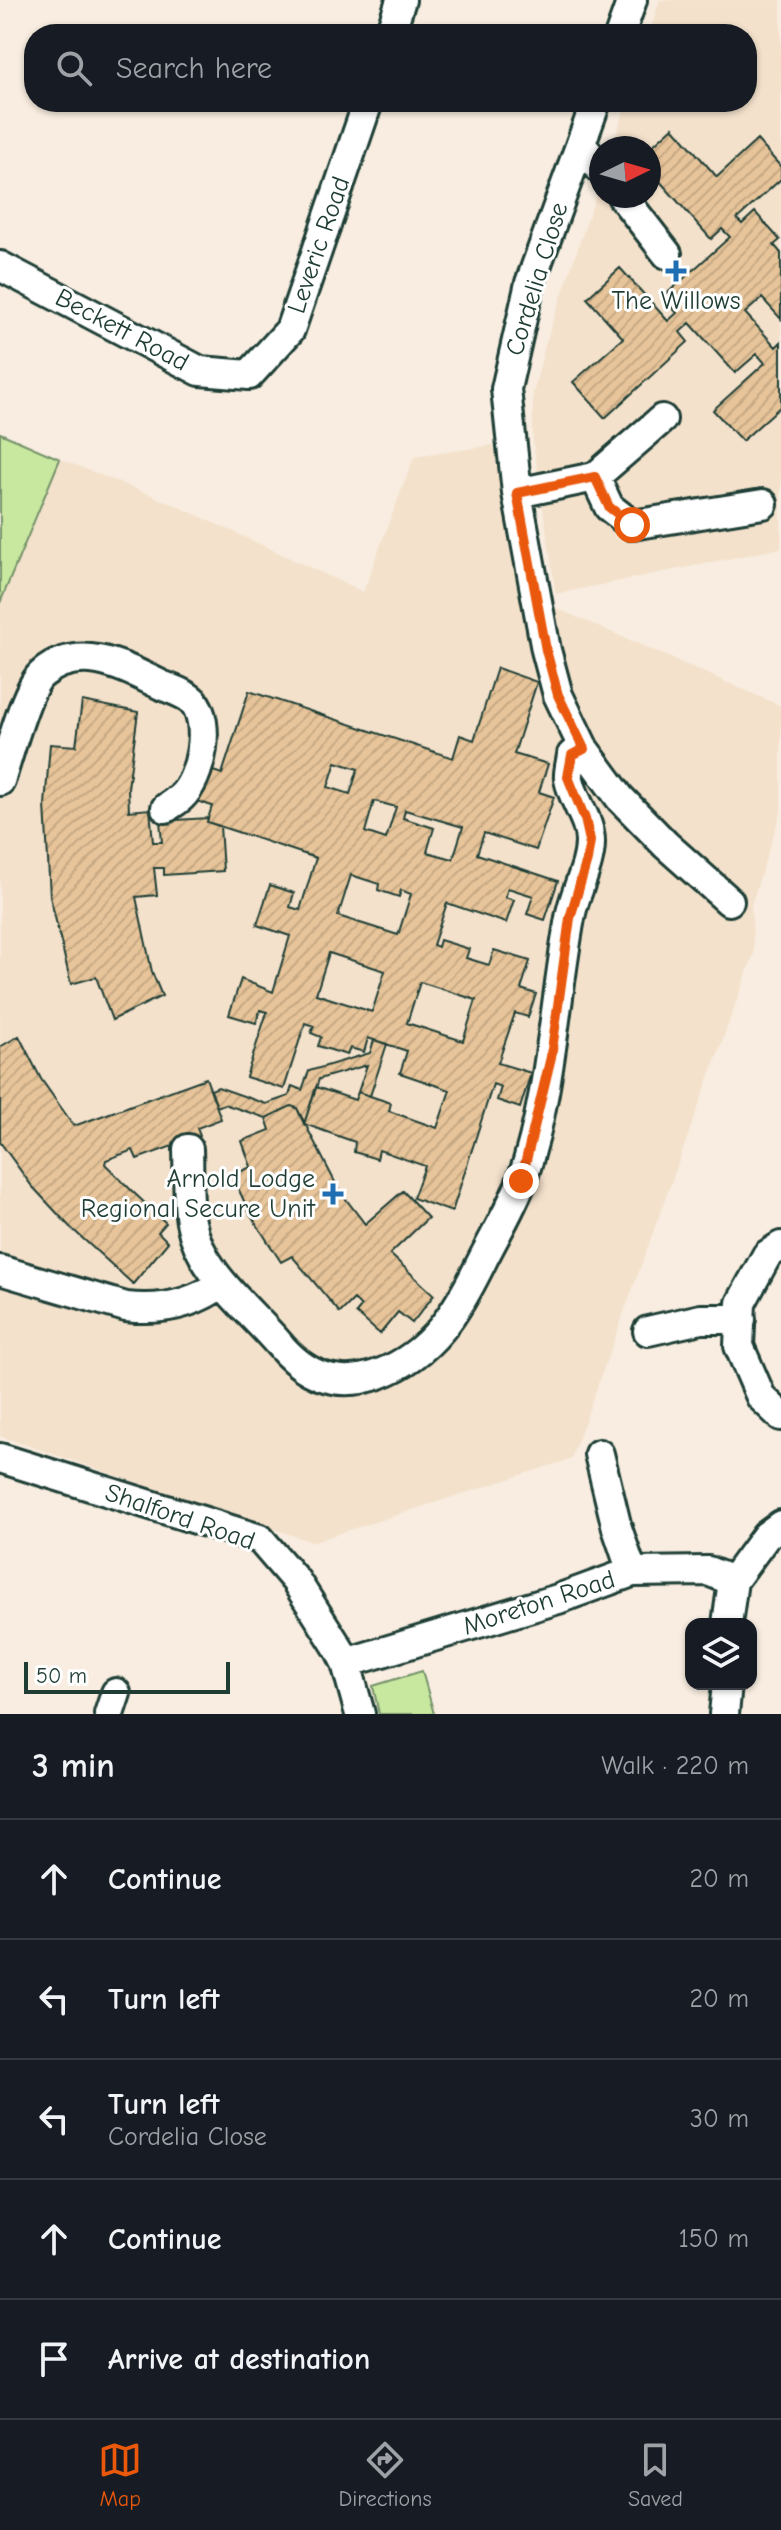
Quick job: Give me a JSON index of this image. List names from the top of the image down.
{
  "streets": {
    "street": [
      "Leveric Road",
      "Cordelia Close",
      "Beckett Road",
      "Shalford Road",
      "Moreton Road"
    ]
  },
  "crossings": [
    ["Leveric Road", "Beckett Road"],
    ["Shalford Road", "Moreton Road"]
  ],
  "places": {
    "health": ["The Willows", "Arnold Lodge Regional Secure Unit"]
  },
  "scale_bar": "50 m",
  "north": "right",
  "page": {
    "search": "Search here",
    "scale": "50 m",
    "heading": ["3 min", "Walk · 220 m"],
    "list": [
      ["Continue", "20 m"],
      ["Turn left", "20 m"],
      ["Turn left", "Cordelia Close", "30 m"],
      ["Continue", "150 m"],
      "Arrive at destination"
    ],
    "nav": ["Map", "Directions", "Saved"]
  }
}
